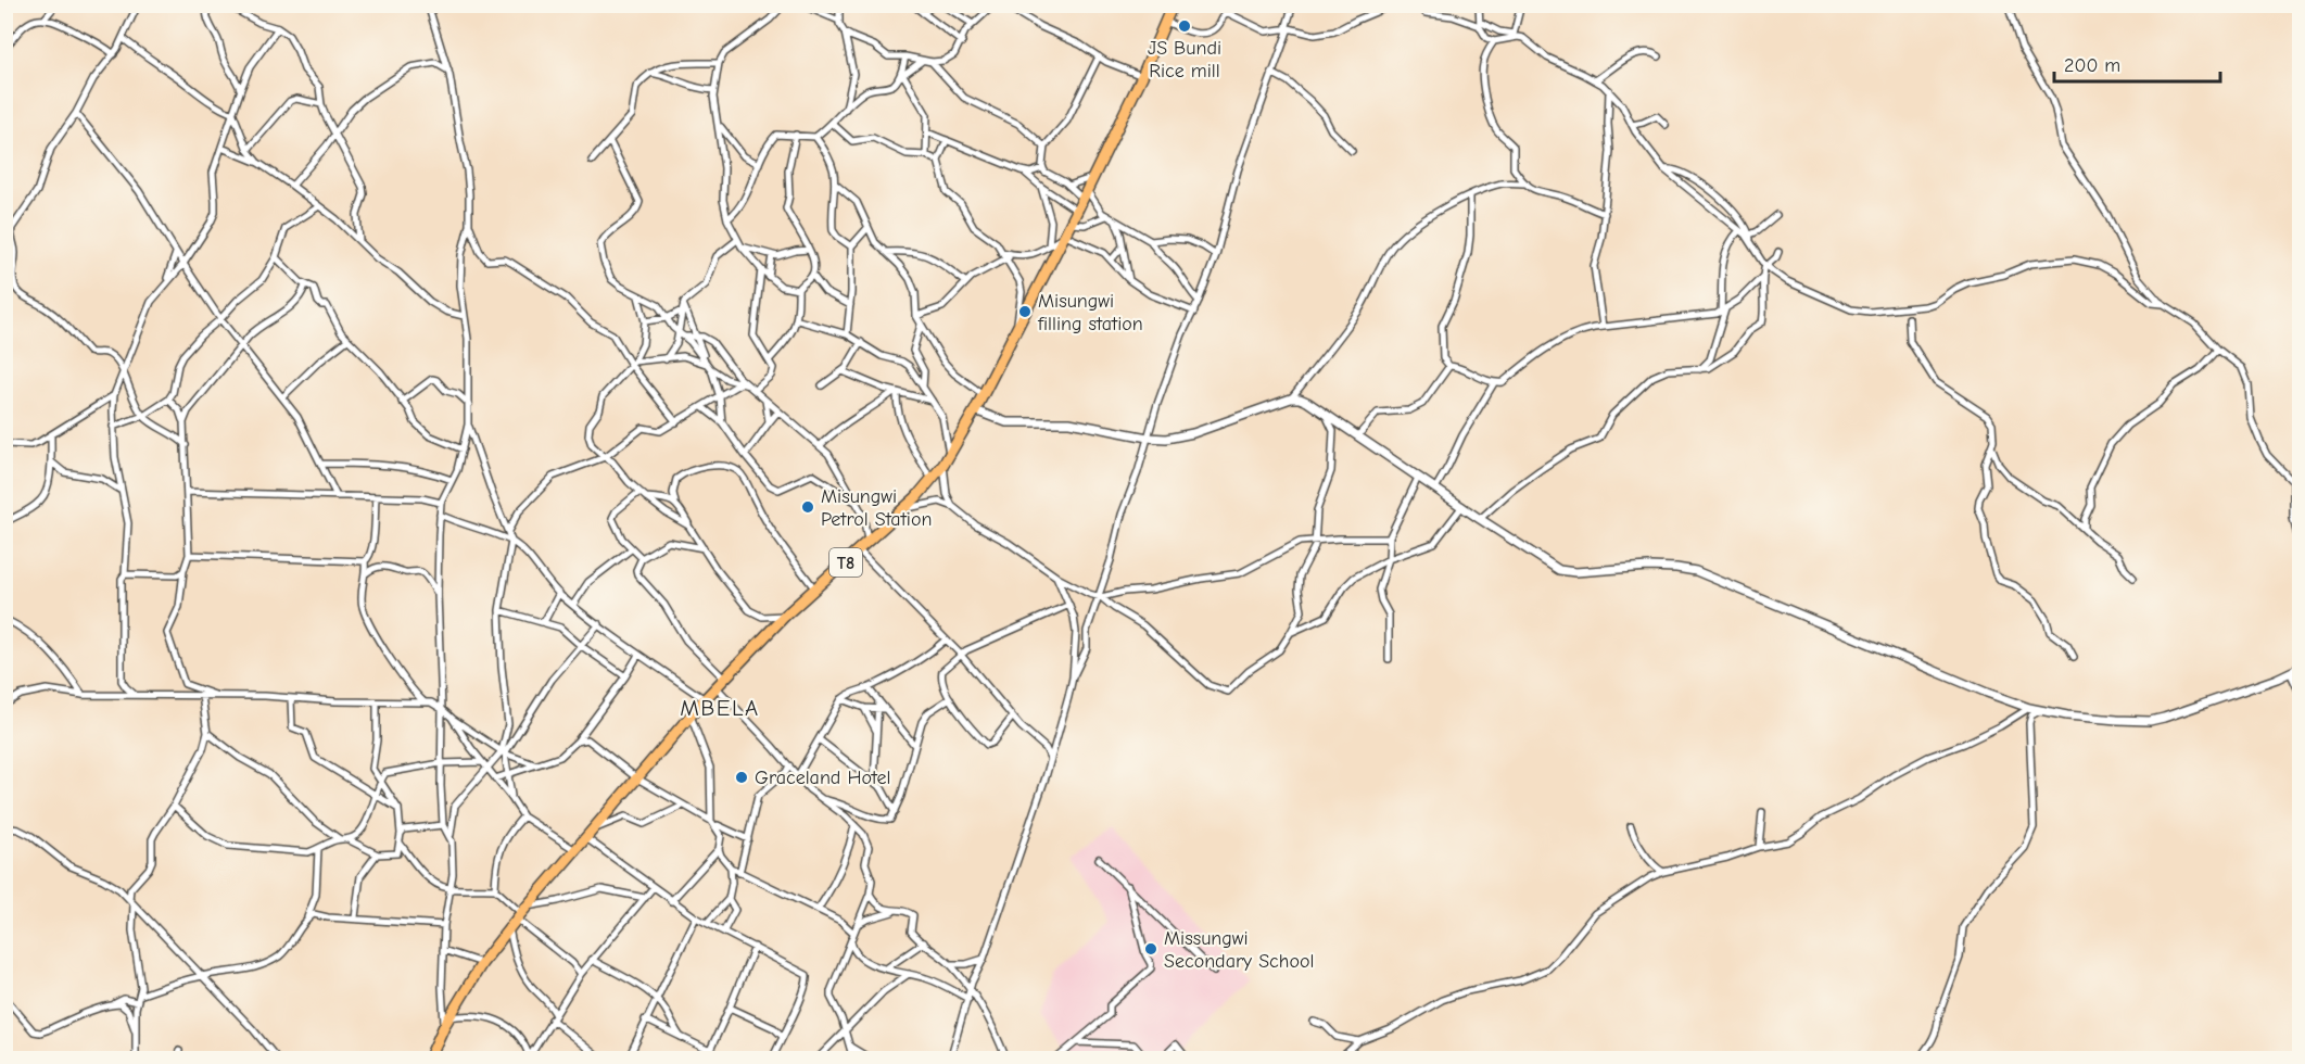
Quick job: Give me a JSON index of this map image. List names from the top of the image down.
{
  "streets": {
    "highway": ["T8"]
  },
  "districts": ["MBELA"],
  "places": [
    "JS Bundi Rice mill",
    "Misungwi filling station",
    "Misungwi Petrol Station",
    "Graceland Hotel",
    "Missungwi Secondary School"
  ],
  "scale_bar": "200 m"
}
